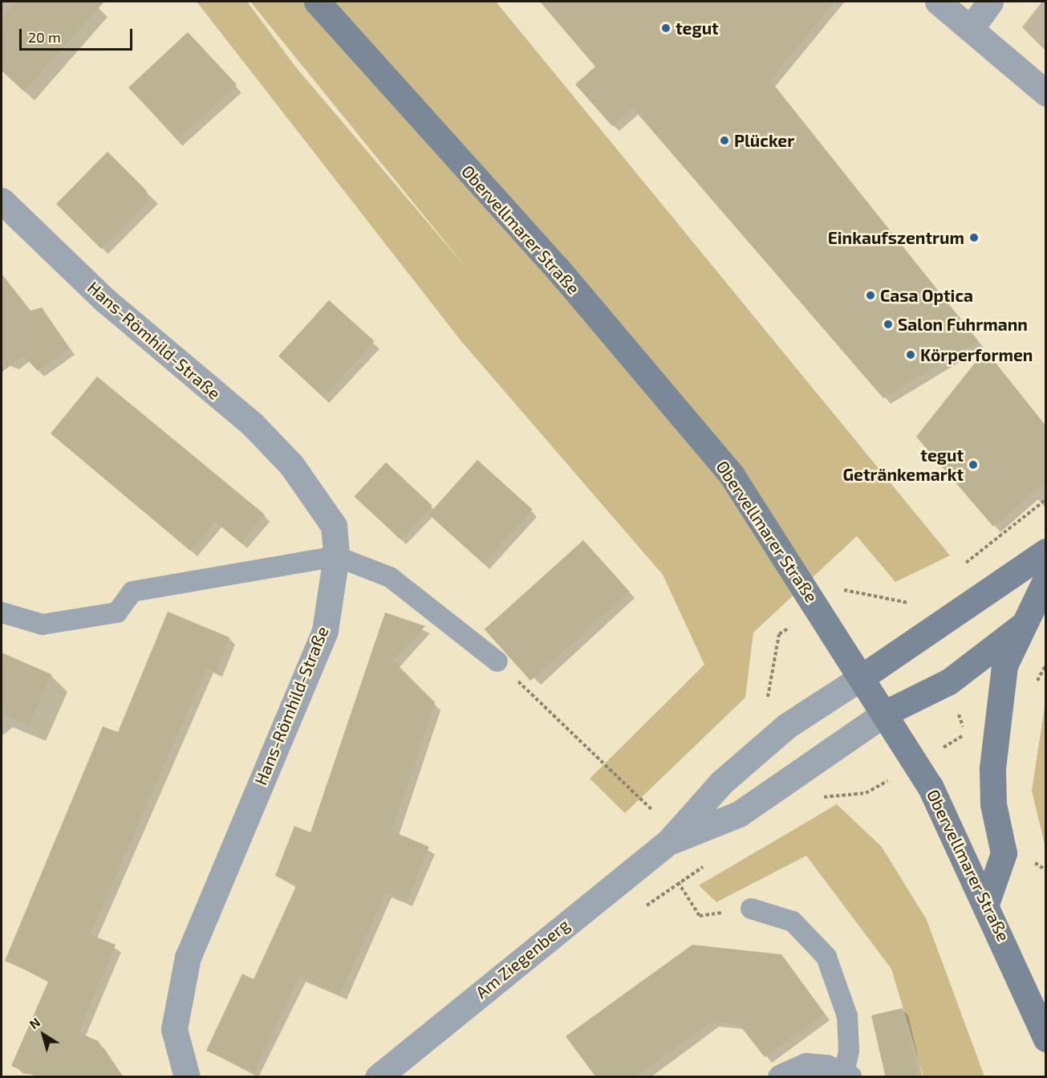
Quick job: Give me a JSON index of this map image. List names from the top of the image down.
{
  "streets": {
    "main road": ["Obervellmarer Straße"],
    "street": ["Hans-Römhild-Straße", "Am Ziegenberg"]
  },
  "crossings": [
    ["Obervellmarer Straße", "Am Ziegenberg"]
  ],
  "places": [
    "tegut",
    "Plücker",
    "Einkaufszentrum",
    "Casa Optica",
    "Salon Fuhrmann",
    "Körperformen",
    "tegut Getränkemarkt"
  ],
  "scale_bar": "20 m",
  "north": "top left"
}
